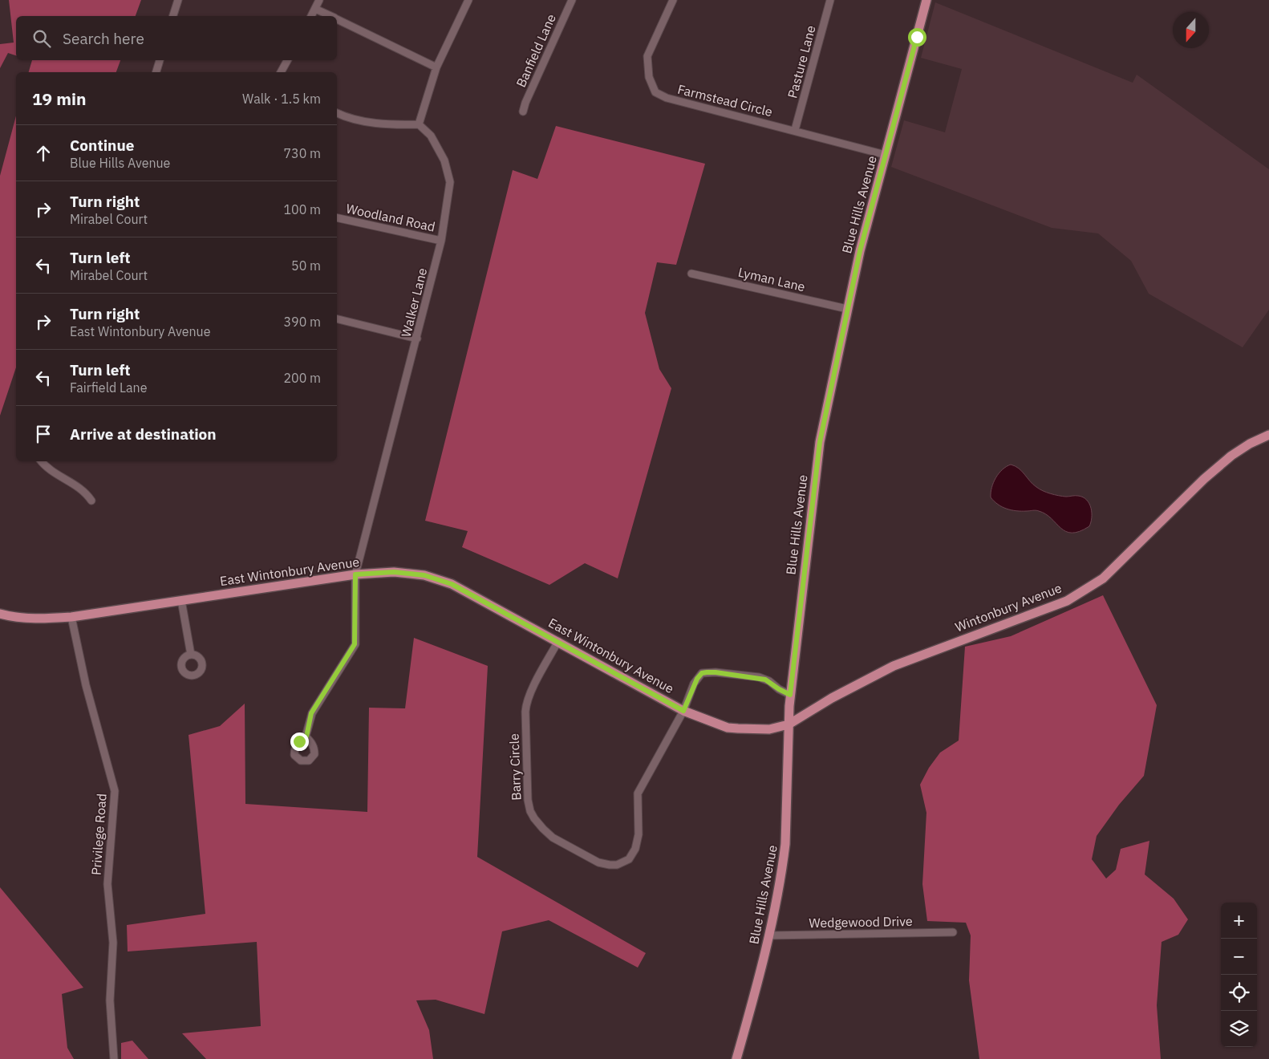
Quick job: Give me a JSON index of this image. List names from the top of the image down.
{
  "streets": {
    "main road": ["Blue Hills Avenue", "East Wintonbury Avenue", "Wintonbury Avenue"],
    "street": [
      "Banfield Lane",
      "Pasture Lane",
      "Farmstead Circle",
      "Woodland Road",
      "Lyman Lane",
      "Walker Lane",
      "Barry Circle",
      "Privilege Road",
      "Wedgewood Drive"
    ]
  },
  "crossings": [
    ["Pasture Lane", "Farmstead Circle"],
    ["Farmstead Circle", "Blue Hills Avenue"],
    ["Blue Hills Avenue", "Lyman Lane"],
    ["Blue Hills Avenue", "East Wintonbury Avenue"],
    ["Blue Hills Avenue", "Wintonbury Avenue"],
    ["Blue Hills Avenue", "Barry Circle"],
    ["Blue Hills Avenue", "Wedgewood Drive"],
    ["Woodland Road", "Walker Lane"],
    ["Walker Lane", "East Wintonbury Avenue"],
    ["East Wintonbury Avenue", "Wintonbury Avenue"],
    ["East Wintonbury Avenue", "Barry Circle"],
    ["East Wintonbury Avenue", "Privilege Road"]
  ],
  "north": "bottom",
  "page": {
    "search": "Search here",
    "heading": ["19 min", "Walk · 1.5 km"],
    "list": [
      ["Continue", "Blue Hills Avenue", "730 m"],
      ["Turn right", "Mirabel Court", "100 m"],
      ["Turn left", "Mirabel Court", "50 m"],
      ["Turn right", "East Wintonbury Avenue", "390 m"],
      ["Turn left", "Fairfield Lane", "200 m"],
      "Arrive at destination"
    ],
    "map_buttons": ["+", "−"]
  }
}
